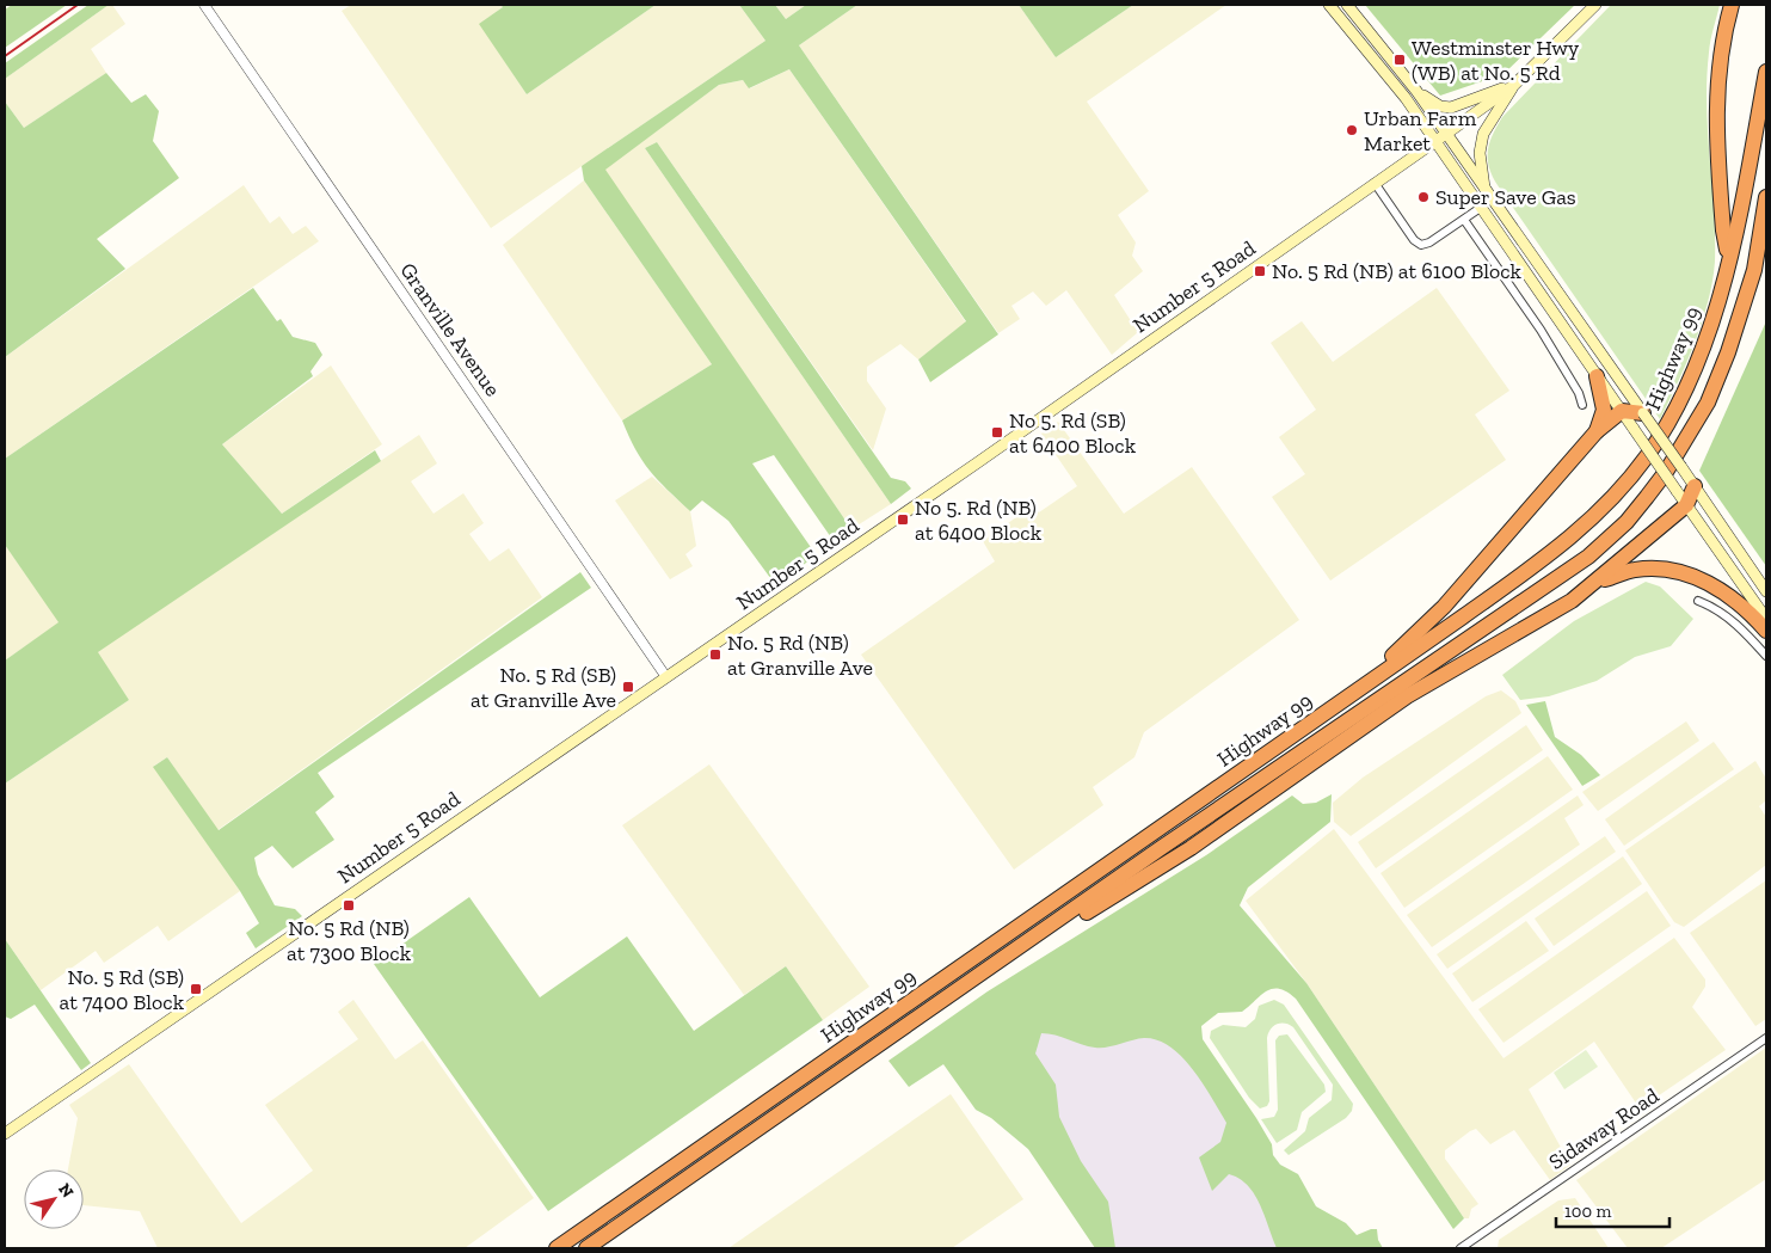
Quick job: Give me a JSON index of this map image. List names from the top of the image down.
{
  "streets": {
    "highway": ["Highway 99"],
    "main road": ["Number 5 Road"],
    "street": ["Granville Avenue", "Sidaway Road"]
  },
  "crossings": [
    ["Number 5 Road", "Granville Avenue"]
  ],
  "places": {
    "transit": [
      "Westminster Hwy (WB) at No. 5 Rd",
      "No. 5 Rd (NB) at 6100 Block",
      "No 5. Rd (SB) at 6400 Block",
      "No 5. Rd (NB) at 6400 Block",
      "No. 5 Rd (NB) at Granville Ave",
      "No. 5 Rd (SB) at Granville Ave",
      "No. 5 Rd (NB) at 7300 Block",
      "No. 5 Rd (SB) at 7400 Block"
    ],
    "other": ["Urban Farm Market", "Super Save Gas"]
  },
  "scale_bar": "100 m",
  "north": "top right"
}
